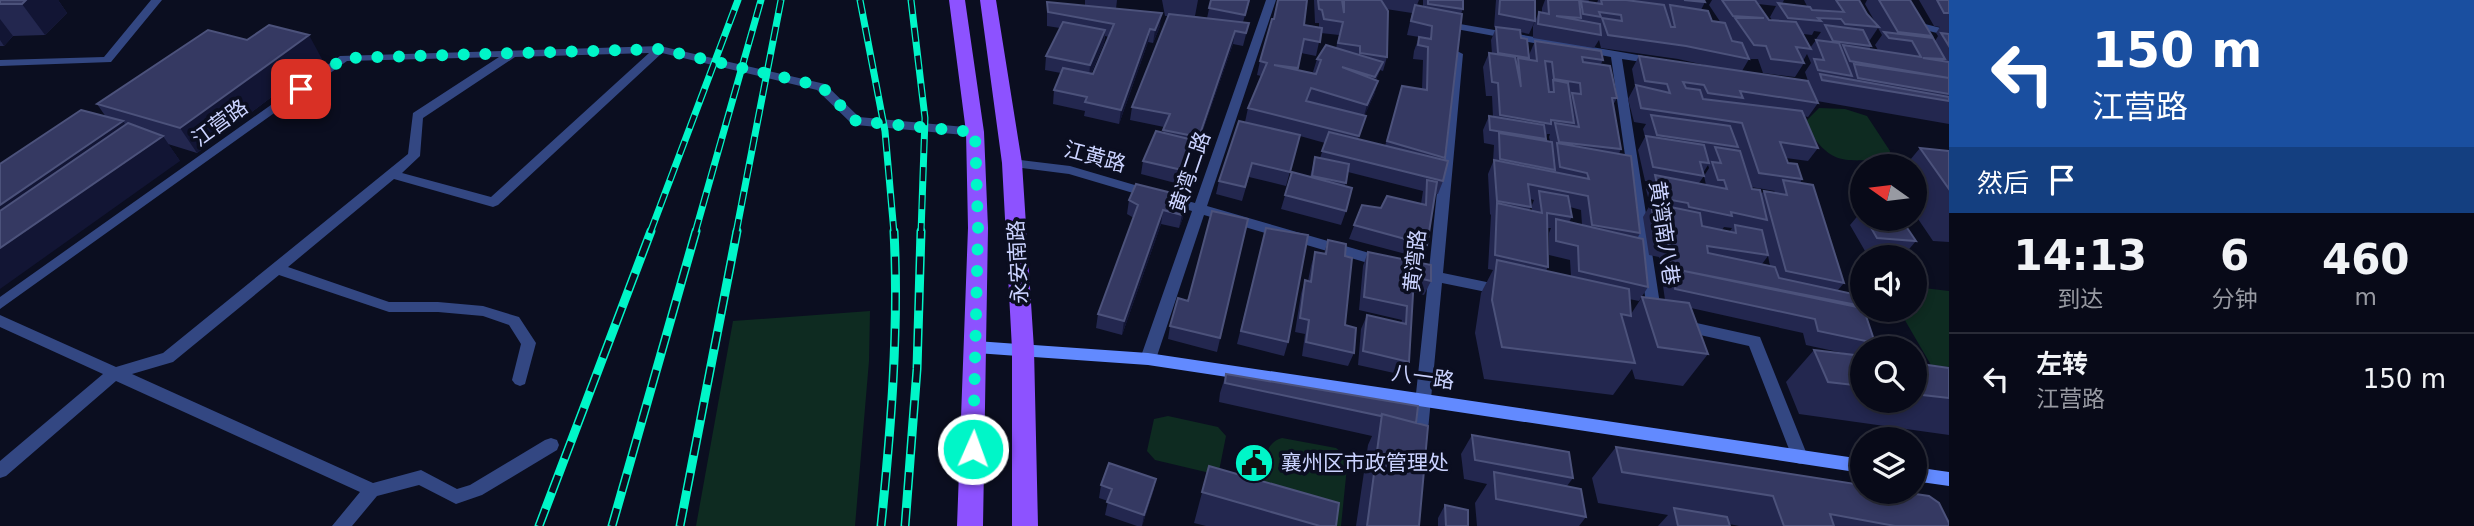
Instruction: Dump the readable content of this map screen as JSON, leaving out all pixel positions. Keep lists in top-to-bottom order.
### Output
{
  "streets": {
    "main road": ["永安南路"],
    "street": [
      "江营路",
      "江黄路",
      "黄湾二路",
      "黄湾南八巷",
      "黄湾路",
      "八一路"
    ]
  },
  "crossings": [
    ["江营路", "永安南路"],
    ["江黄路", "黄湾二路"],
    ["江黄路", "黄湾路"],
    ["江黄路", "永安南路"],
    ["黄湾二路", "八一路"],
    ["黄湾南八巷", "黄湾路"],
    ["黄湾南八巷", "八一路"],
    ["黄湾路", "八一路"],
    ["永安南路", "八一路"]
  ],
  "places": {
    "public building": ["襄州区市政管理处"]
  },
  "north": "left",
  "page": {
    "turn": ["150 m", "江营路"],
    "then": "然后",
    "eta": [
      "14:13",
      "到达",
      "6",
      "分钟",
      "460",
      "m"
    ],
    "list": [
      {
        "name": "左转",
        "note": "江营路",
        "value": "150 m"
      }
    ]
  }
}
